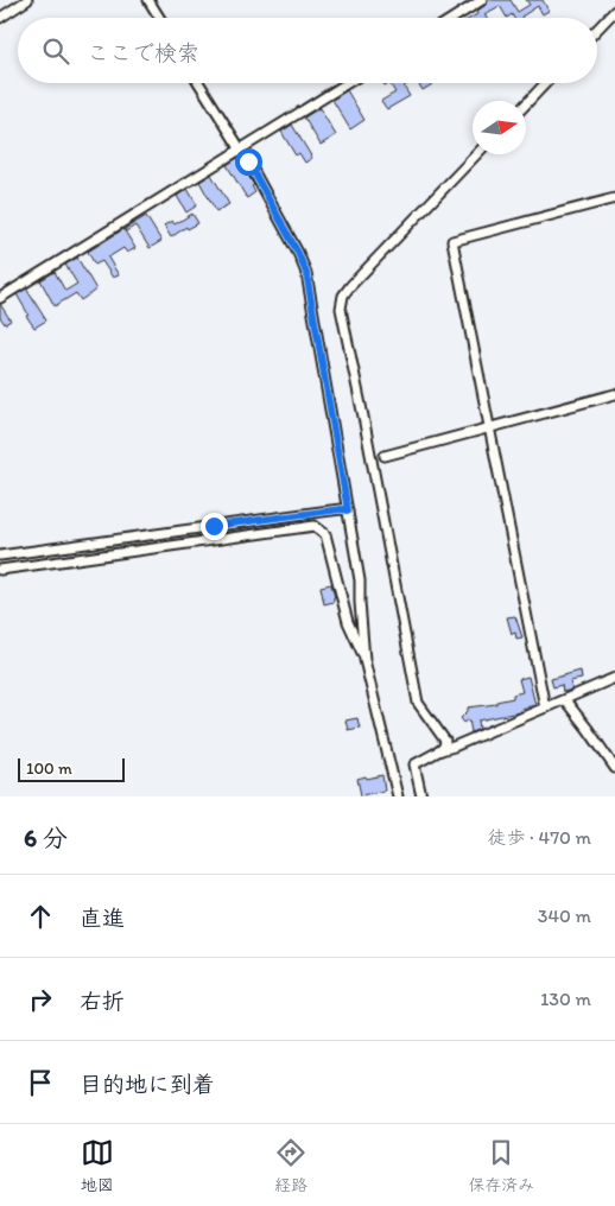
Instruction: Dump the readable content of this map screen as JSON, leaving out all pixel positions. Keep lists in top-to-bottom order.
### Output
{
  "scale_bar": "100 m",
  "north": "right",
  "page": {
    "search": "ここで検索",
    "scale": "100 m",
    "heading": ["6 分", "徒歩 · 470 m"],
    "list": [
      ["直進", "340 m"],
      ["右折", "130 m"],
      "目的地に到着"
    ],
    "nav": ["地図", "経路", "保存済み"]
  }
}
